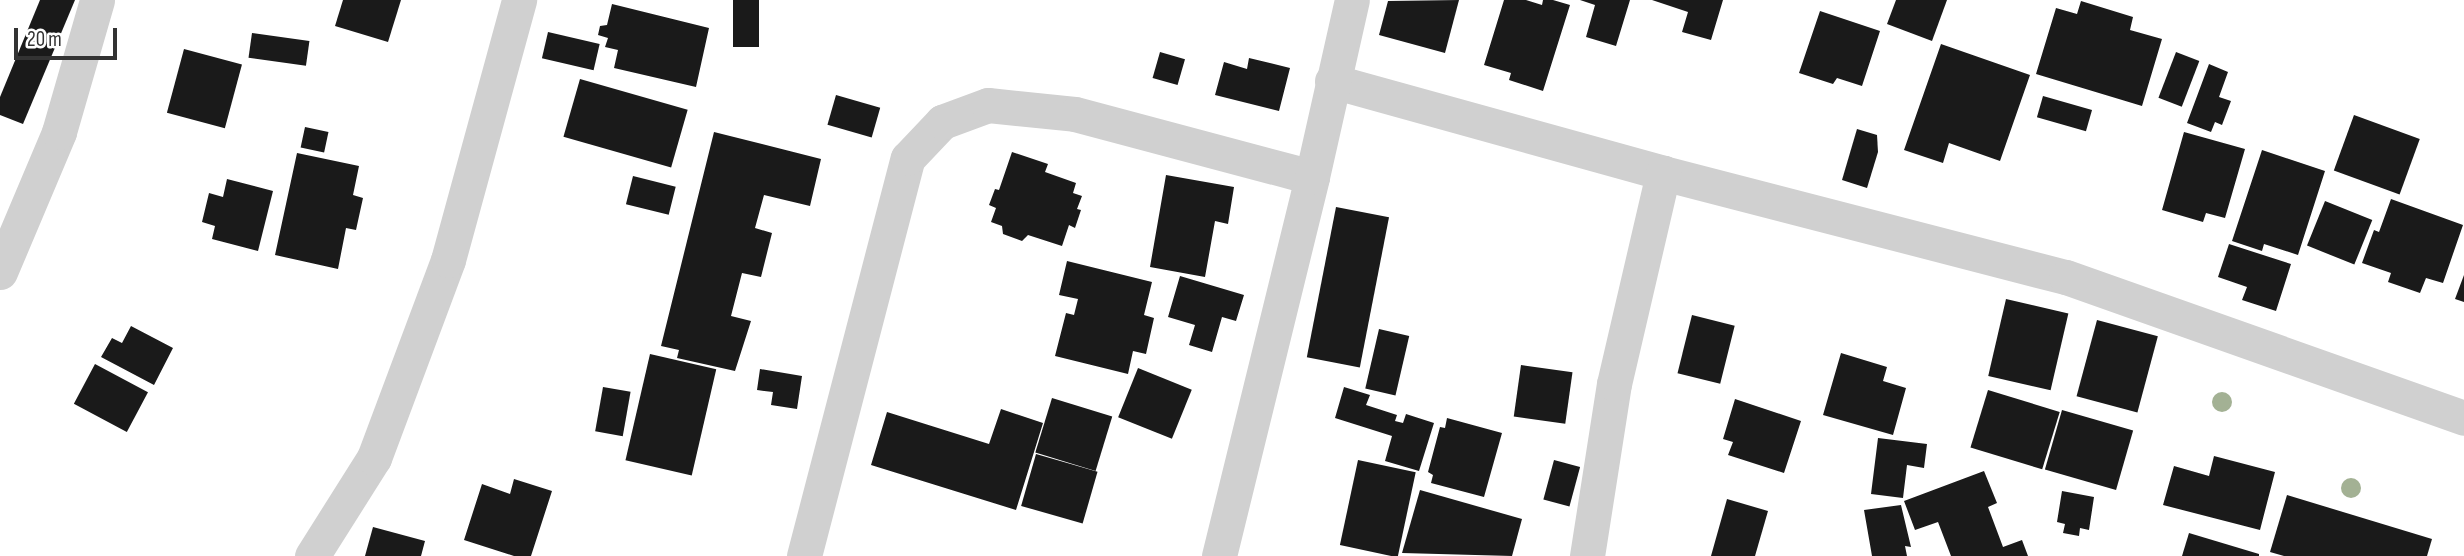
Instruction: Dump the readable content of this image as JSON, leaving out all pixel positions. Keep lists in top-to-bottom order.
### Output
{
  "scale_bar": "20 m"
}
